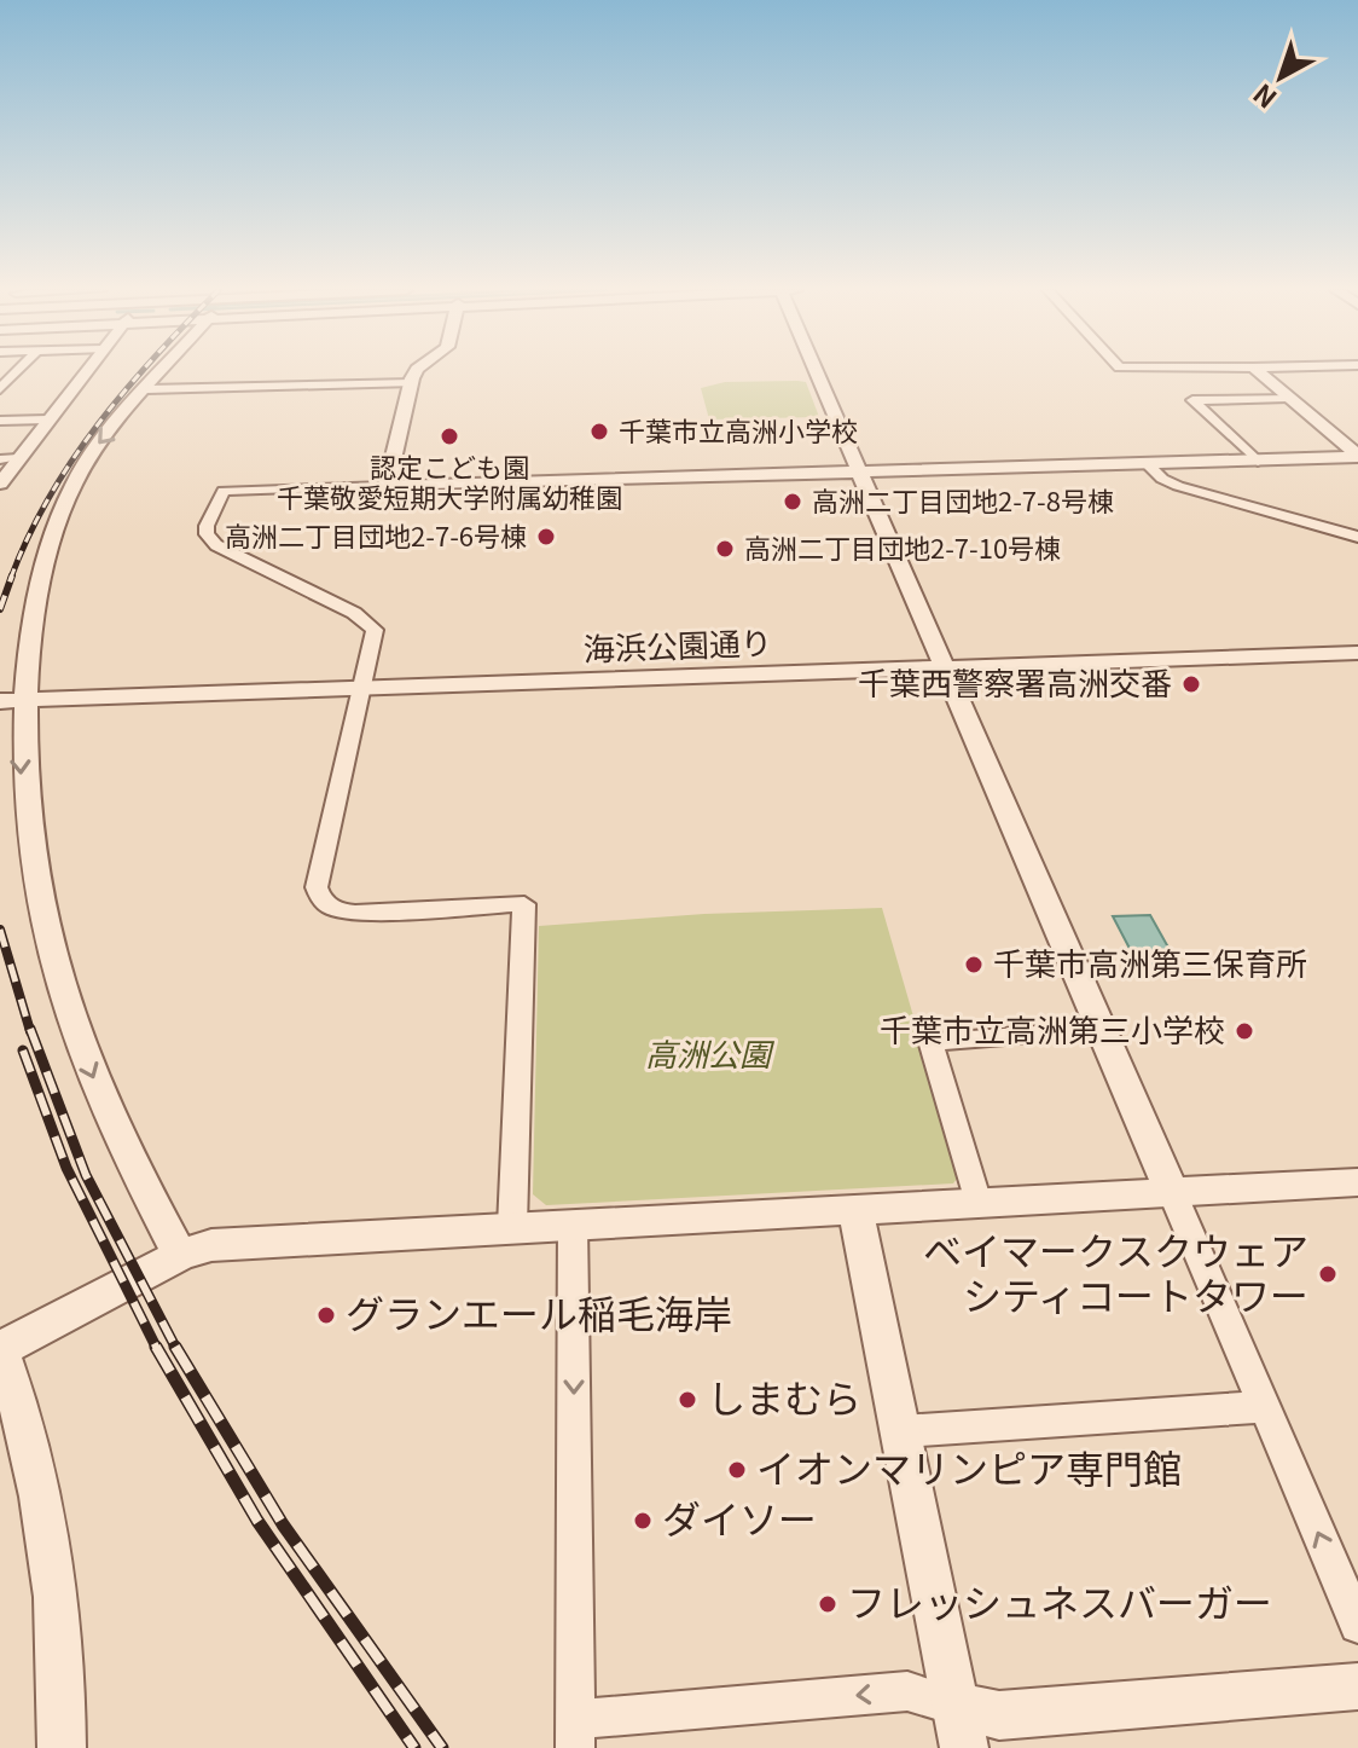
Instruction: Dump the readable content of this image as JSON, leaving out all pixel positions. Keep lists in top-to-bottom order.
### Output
{
  "streets": {
    "street": ["海浜公園通り"]
  },
  "parks": ["高洲公園"],
  "places": [
    "千葉市立高洲小学校",
    "認定こども園 千葉敬愛短期大学附属幼稚園",
    "高洲二丁目団地2-7-8号棟",
    "高洲二丁目団地2-7-6号棟",
    "高洲二丁目団地2-7-10号棟",
    "千葉西警察署高洲交番",
    "千葉市高洲第三保育所",
    "千葉市立高洲第三小学校",
    "ベイマークスクウェア シティコートタワー",
    "グランエール稲毛海岸",
    "しまむら",
    "イオンマリンピア専門館",
    "ダイソー",
    "フレッシュネスバーガー"
  ],
  "north": "bottom left"
}
